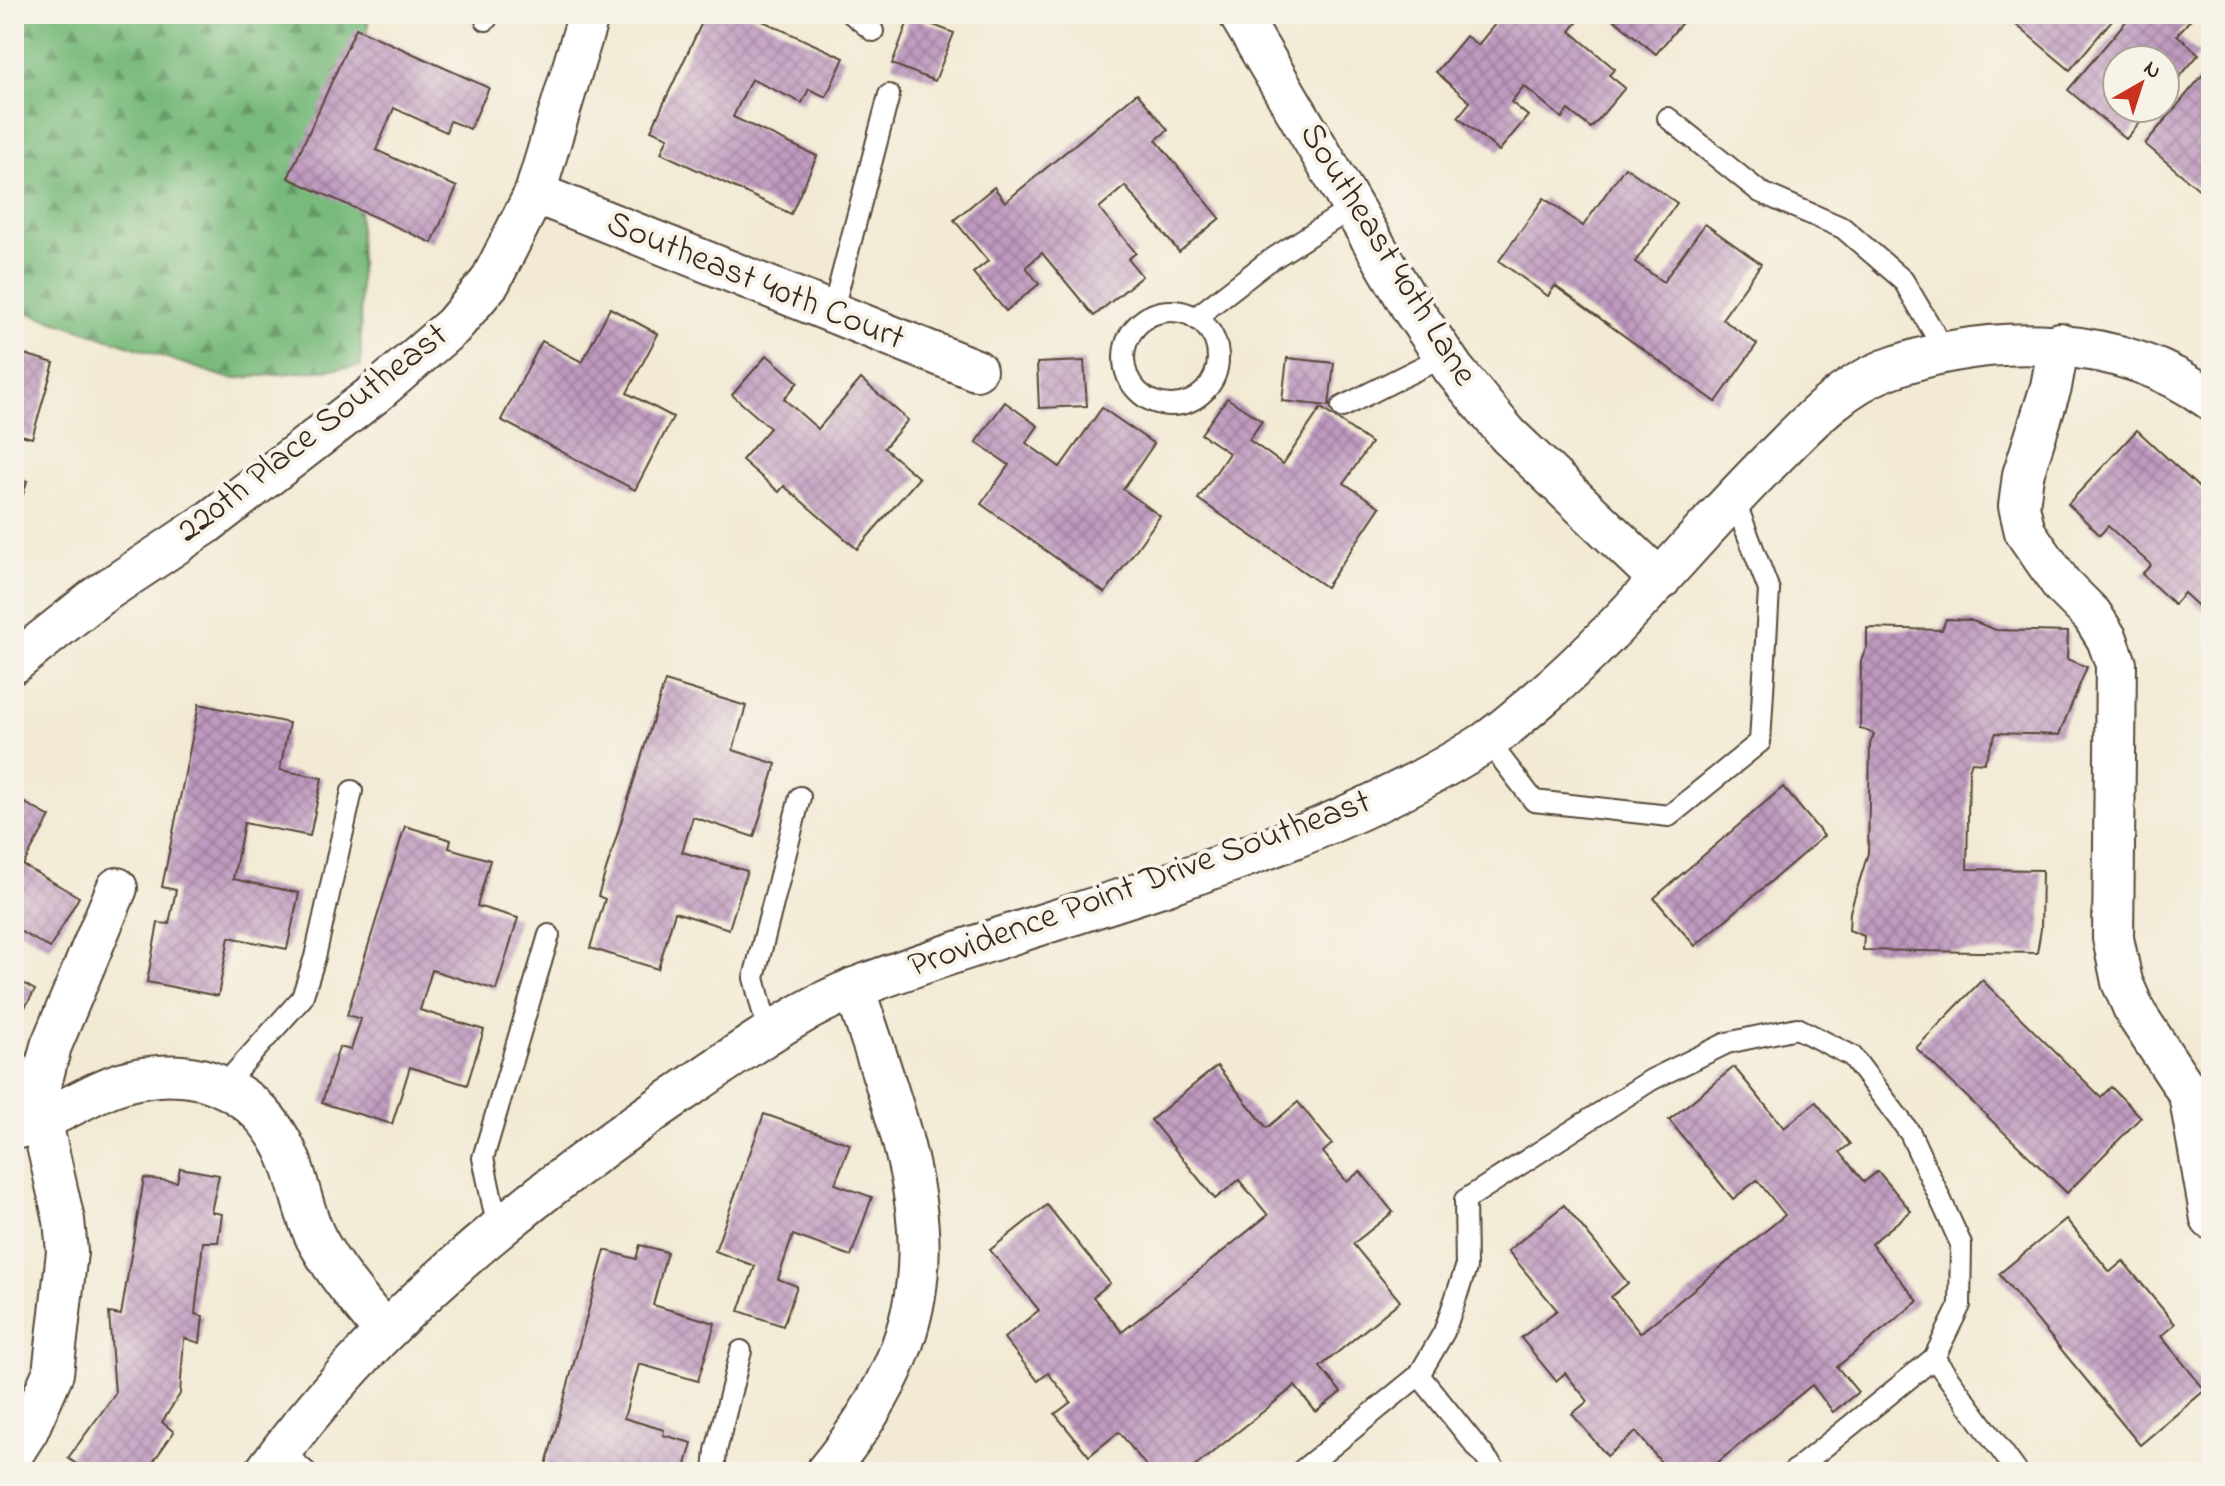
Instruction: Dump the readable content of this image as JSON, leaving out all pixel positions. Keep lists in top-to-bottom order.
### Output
{
  "streets": {
    "street": [
      "Southeast 40th Lane",
      "Southeast 40th Court",
      "220th Place Southeast",
      "Providence Point Drive Southeast"
    ]
  },
  "crossings": [
    ["Southeast 40th Lane", "Providence Point Drive Southeast"],
    ["Southeast 40th Court", "220th Place Southeast"]
  ],
  "north": "top right"
}
